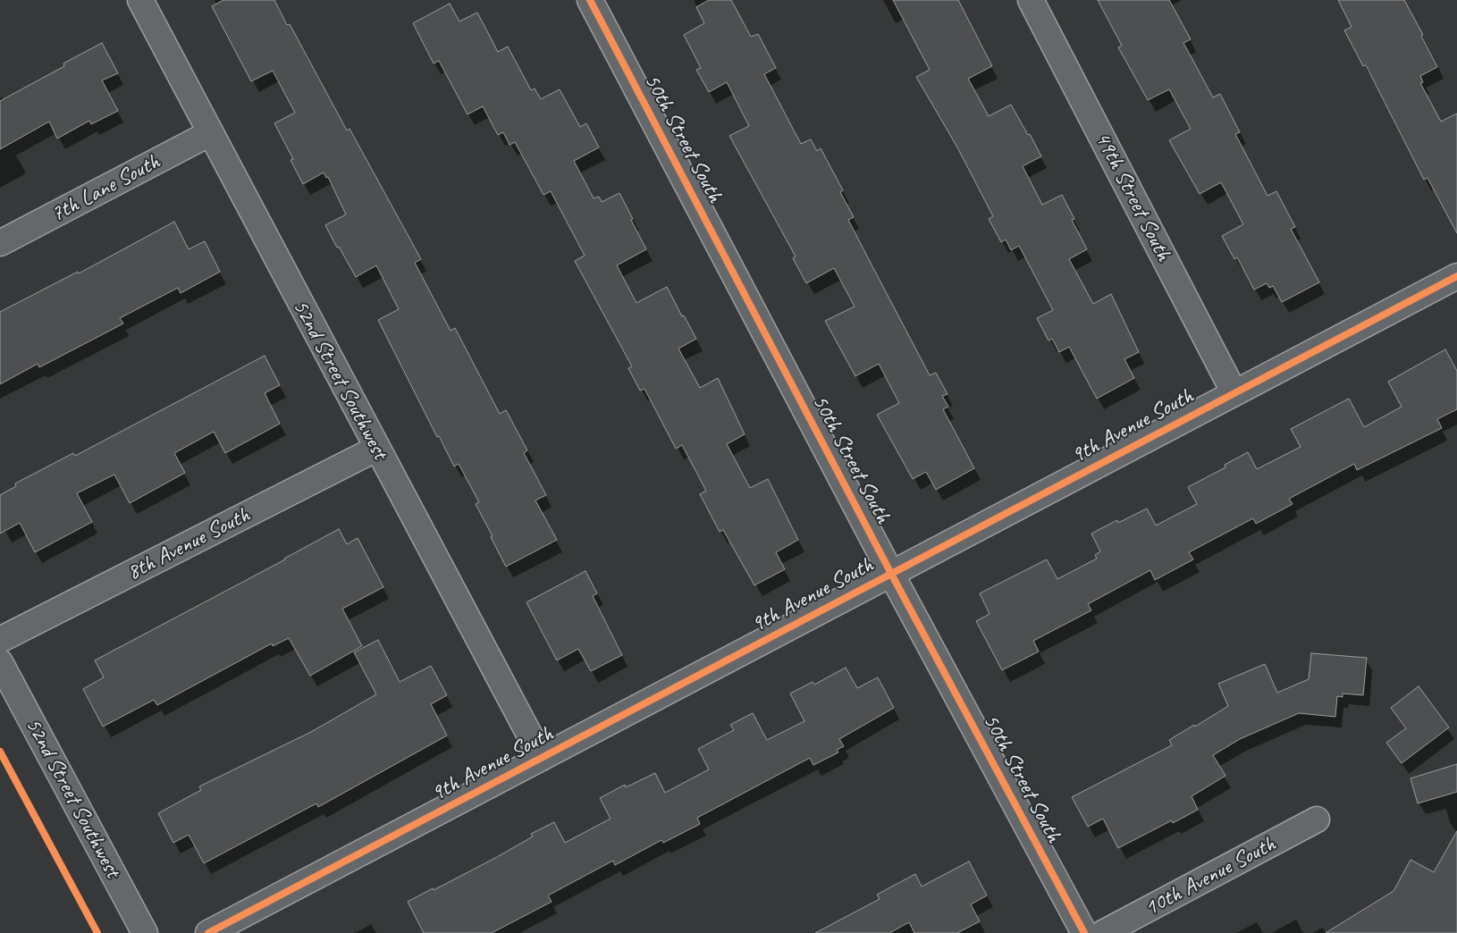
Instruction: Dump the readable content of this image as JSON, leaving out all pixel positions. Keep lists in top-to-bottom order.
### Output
{
  "streets": {
    "street": [
      "50th Street South",
      "7th Lane South",
      "49th Street South",
      "52nd Street Southwest",
      "9th Avenue South",
      "8th Avenue South",
      "10th Avenue South"
    ]
  },
  "crossings": [
    ["50th Street South", "9th Avenue South"],
    ["7th Lane South", "52nd Street Southwest"],
    ["49th Street South", "9th Avenue South"],
    ["52nd Street Southwest", "9th Avenue South"],
    ["52nd Street Southwest", "8th Avenue South"]
  ]
}
